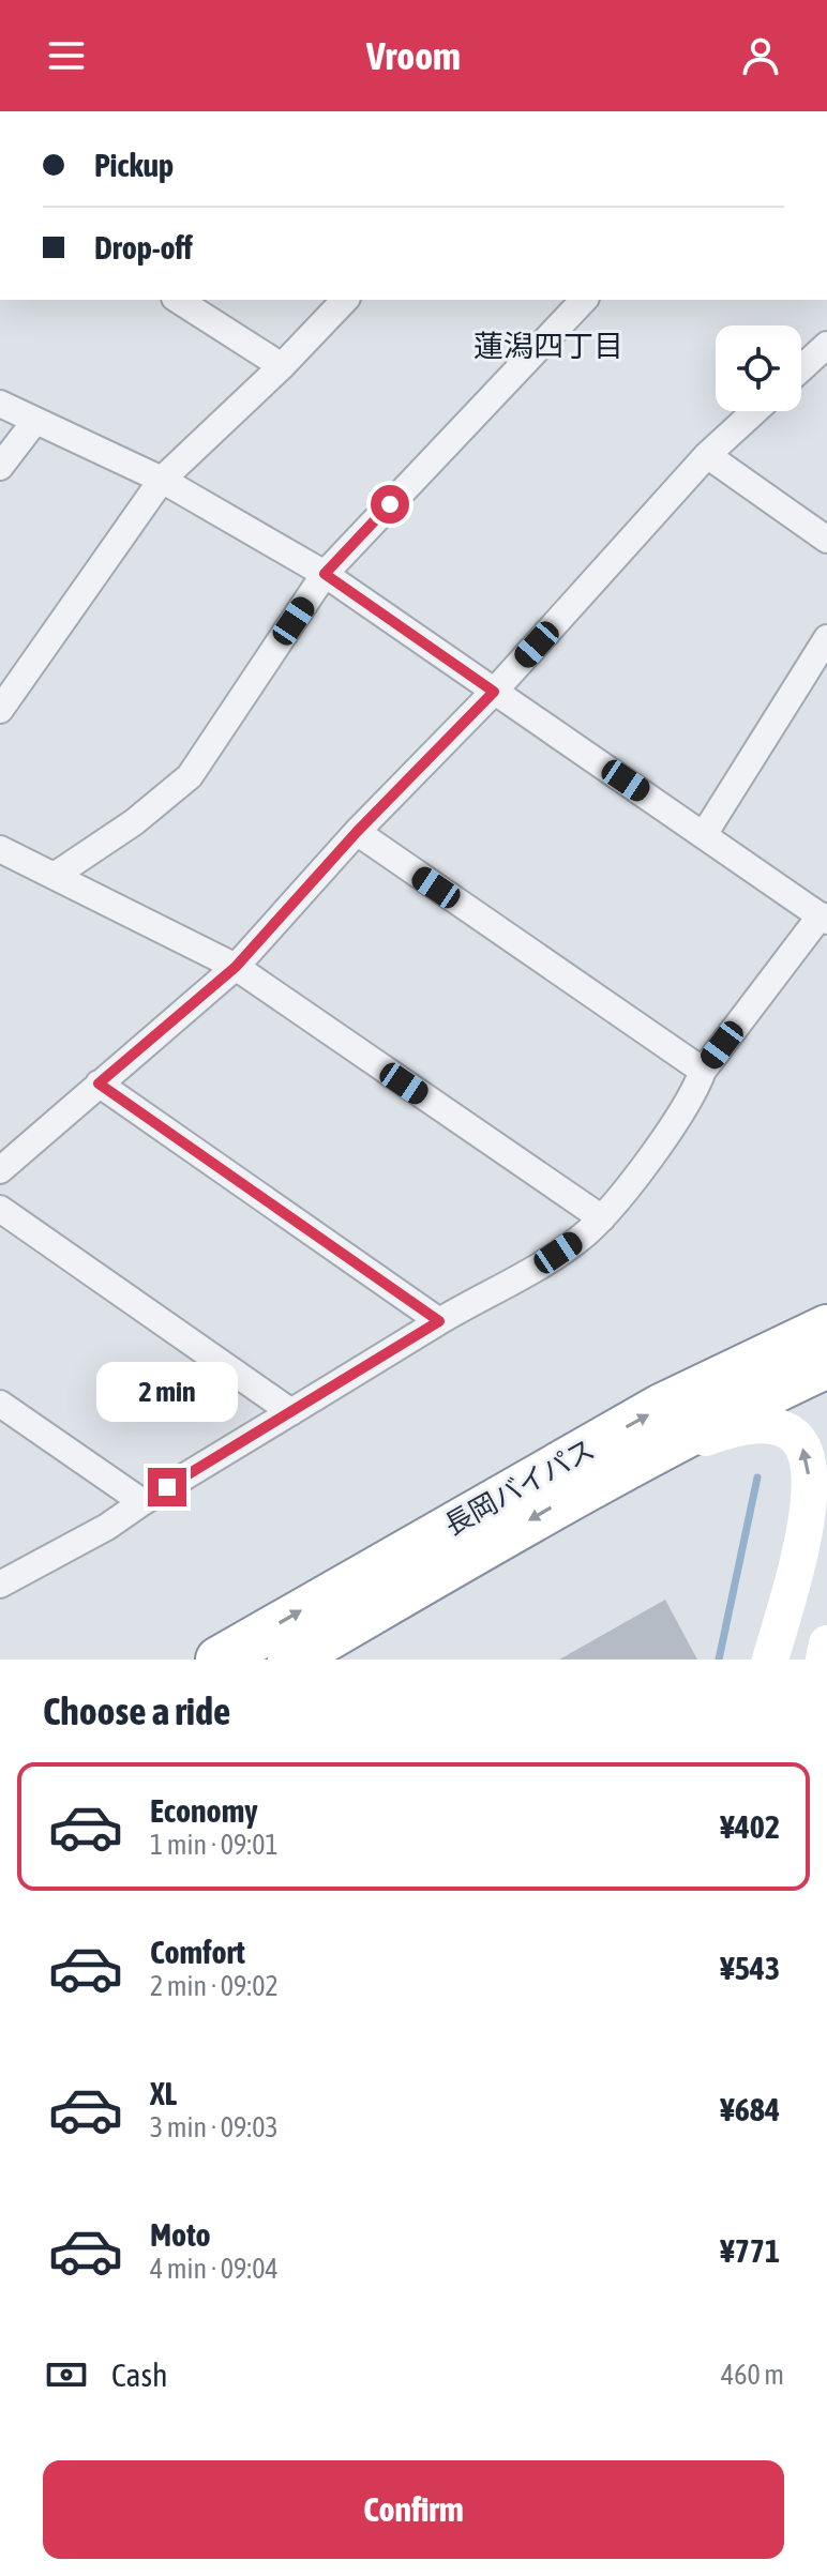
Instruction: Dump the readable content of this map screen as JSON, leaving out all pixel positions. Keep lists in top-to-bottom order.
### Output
{
  "streets": {
    "highway": ["長岡バイパス"]
  },
  "districts": ["蓮潟四丁目"],
  "page": {
    "header": "Vroom",
    "banner": ["Pickup", "Drop-off"],
    "bubble": "2 min",
    "heading": "Choose a ride",
    "list": [
      {
        "name": "Economy",
        "note": "1 min · 09:01",
        "value": "¥402"
      },
      {
        "name": "Comfort",
        "note": "2 min · 09:02",
        "value": "¥543"
      },
      {
        "name": "XL",
        "note": "3 min · 09:03",
        "value": "¥684"
      },
      {
        "name": "Moto",
        "note": "4 min · 09:04",
        "value": "¥771"
      }
    ],
    "pay": ["Cash", "460 m"],
    "buttons": "Confirm"
  }
}
